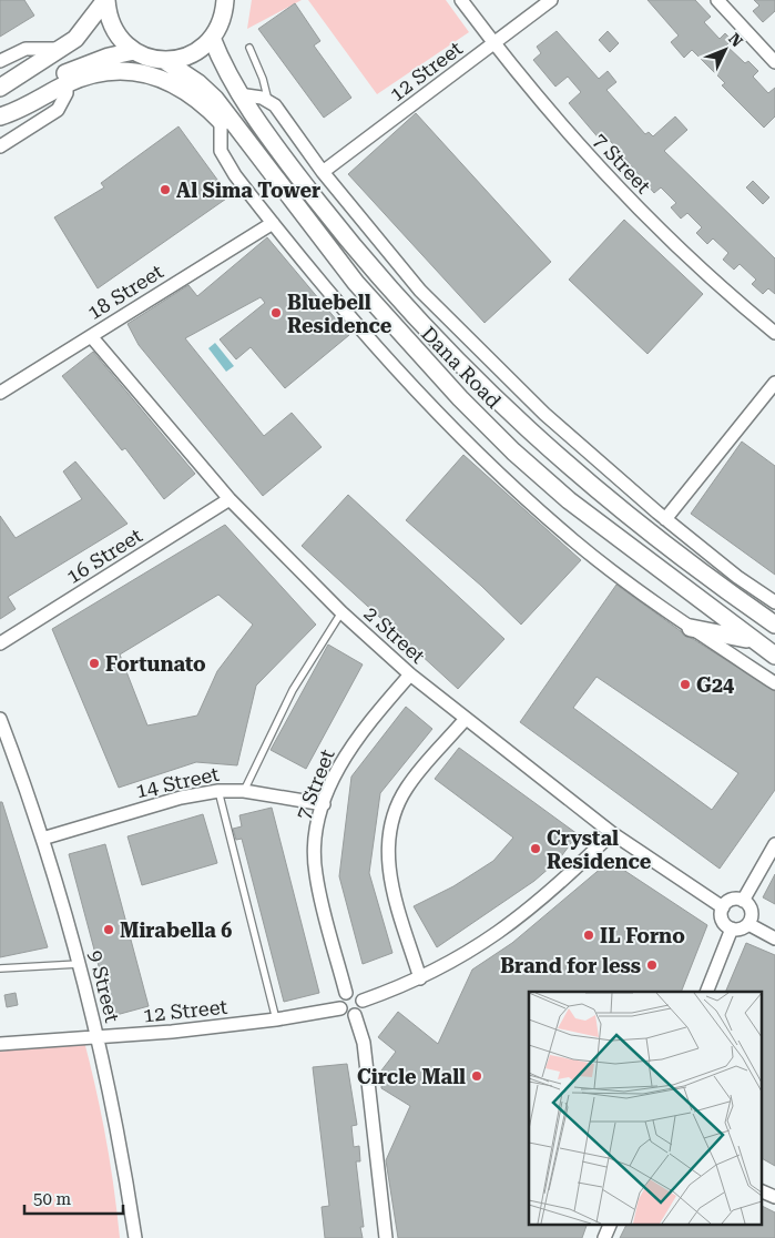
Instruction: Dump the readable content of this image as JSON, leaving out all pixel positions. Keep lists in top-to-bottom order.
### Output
{
  "streets": {
    "street": [
      "12 Street",
      "7 Street",
      "18 Street",
      "Dana Road",
      "16 Street",
      "2 Street",
      "14 Street",
      "9 Street"
    ]
  },
  "crossings": [
    ["12 Street", "7 Street"],
    ["12 Street", "9 Street"],
    ["7 Street", "2 Street"],
    ["7 Street", "14 Street"],
    ["18 Street", "2 Street"],
    ["16 Street", "2 Street"],
    ["14 Street", "9 Street"]
  ],
  "places": [
    "Al Sima Tower",
    "Bluebell Residence",
    "Fortunato",
    "G24",
    "Crystal Residence",
    "Mirabella 6",
    "IL Forno",
    "Brand for less",
    "Circle Mall"
  ],
  "scale_bar": "50 m",
  "north": "top right"
}
